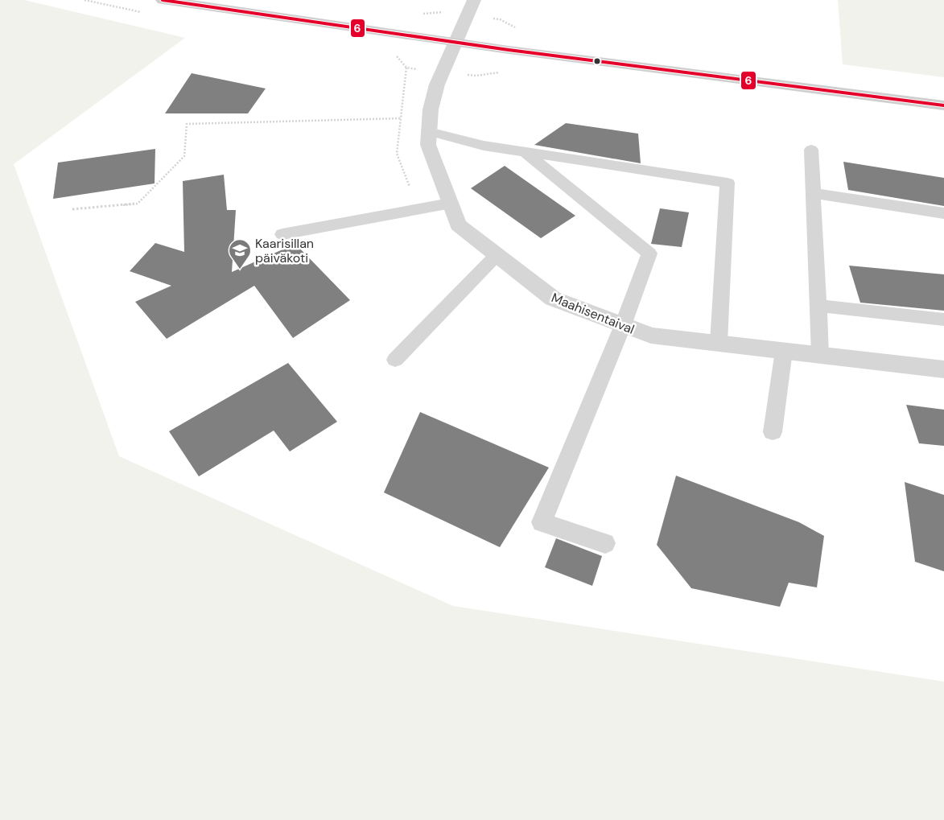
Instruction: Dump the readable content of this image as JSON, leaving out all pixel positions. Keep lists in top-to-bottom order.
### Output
{
  "streets": {
    "street": ["Maahisentaival"]
  },
  "places": {
    "school or university": ["Kaarisillan päiväkoti"]
  },
  "lines": ["transit line 6"]
}
